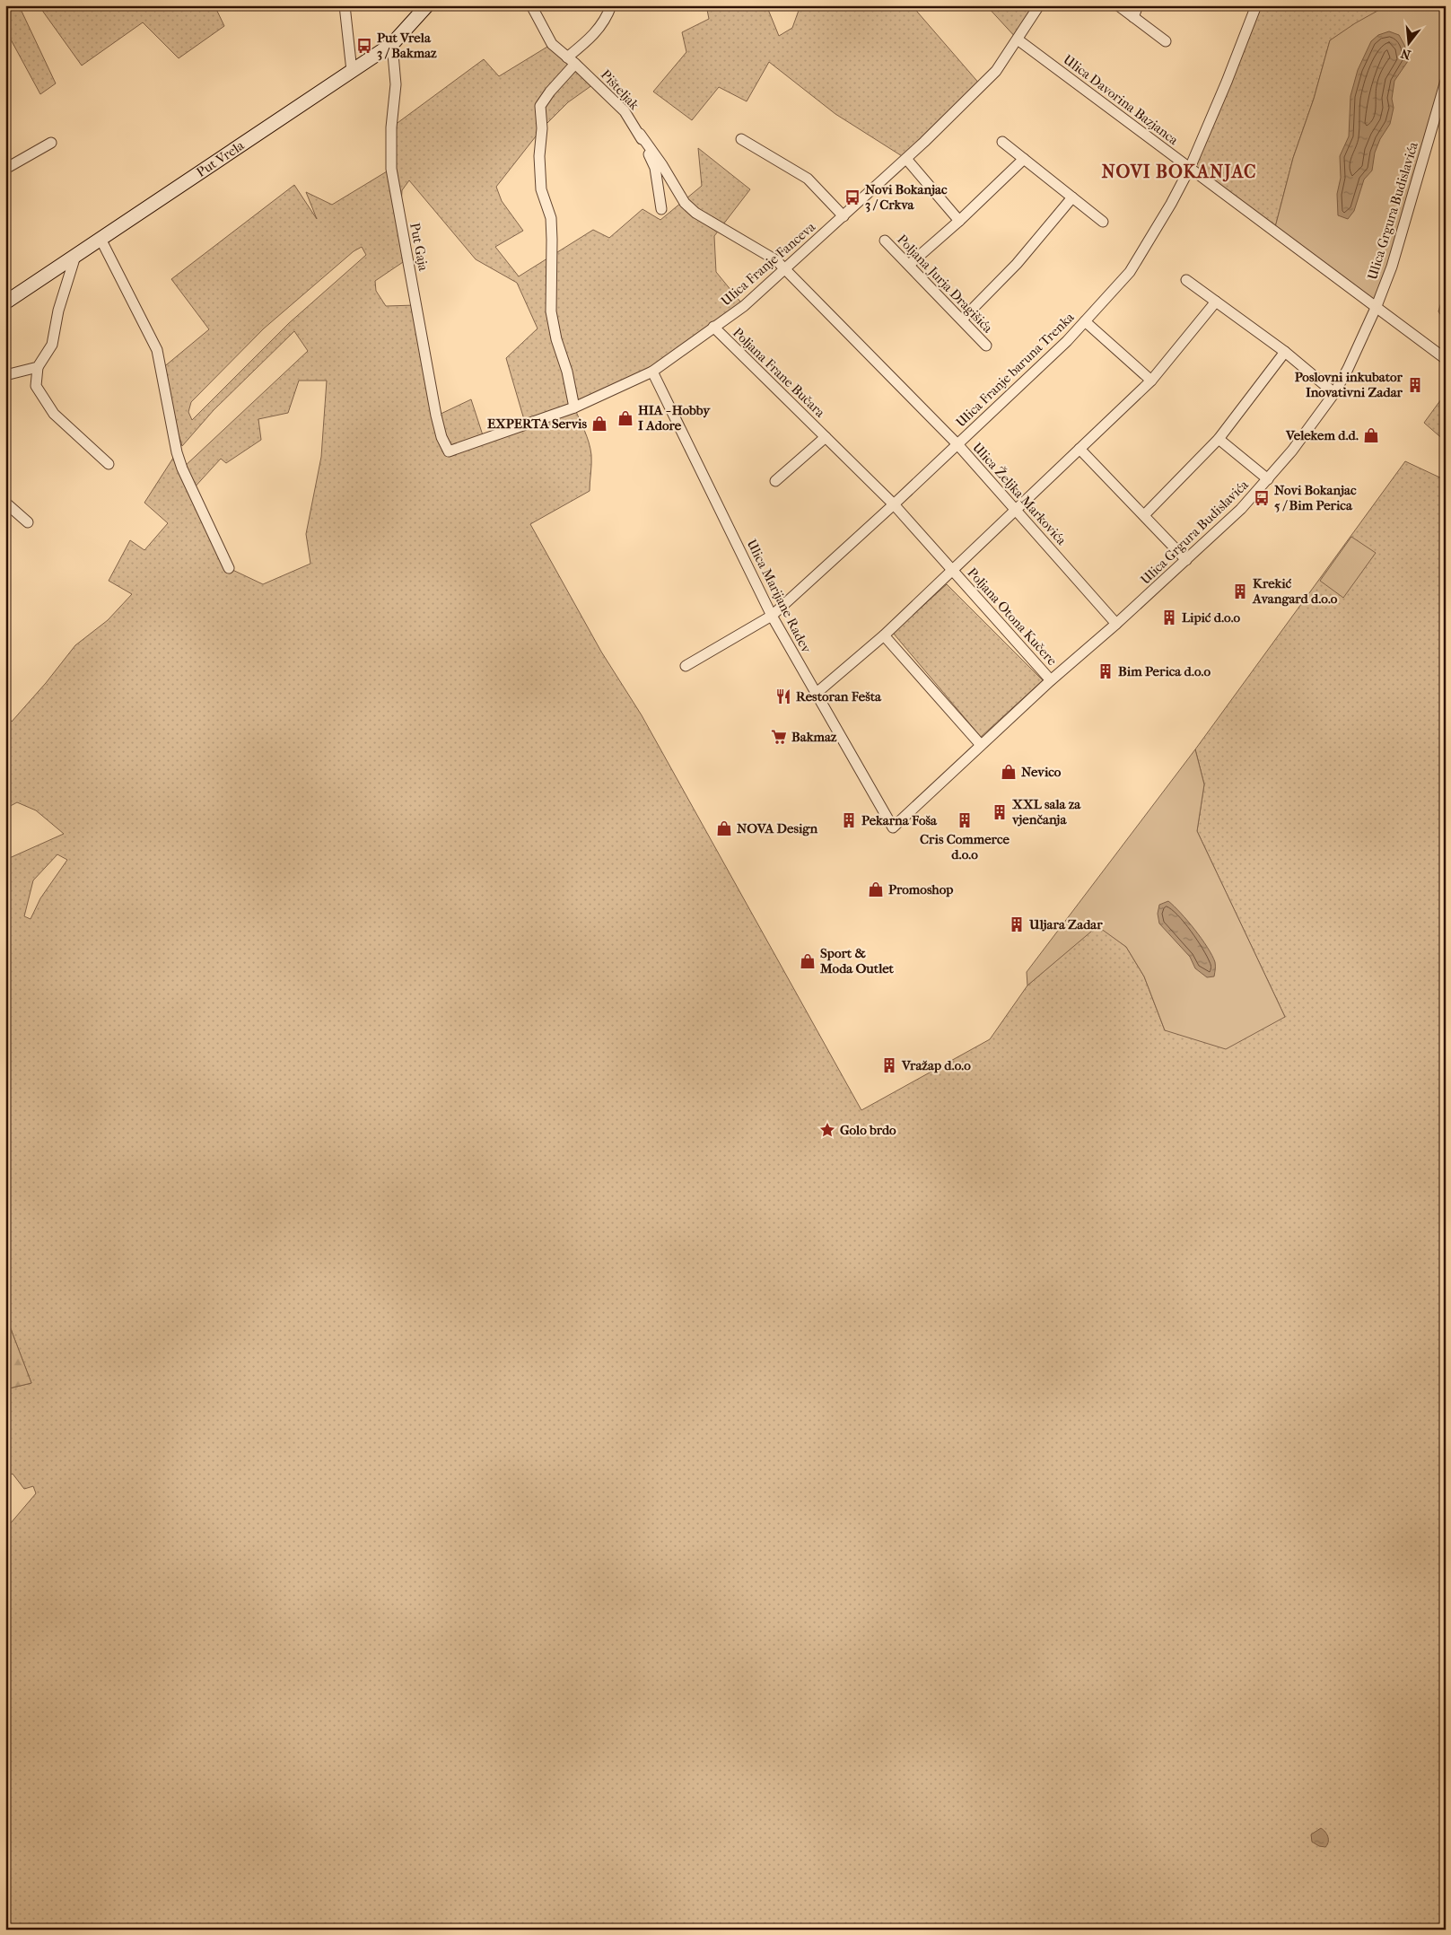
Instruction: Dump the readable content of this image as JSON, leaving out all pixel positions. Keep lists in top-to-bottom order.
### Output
{
  "streets": {
    "main road": ["Put Vrela"],
    "street": [
      "Pišteljak",
      "Ulica Davorina Bazjanca",
      "Ulica Grgura Budislavića",
      "Put Gaja",
      "Ulica Franje Fanceva",
      "Poljana Jurja Dragišića",
      "Ulica Franje baruna Trenka",
      "Poljana Frane Bučara",
      "Ulica Željka Markovića",
      "Ulica Marijane Radev",
      "Poljana Otona Kučere"
    ]
  },
  "crossings": [
    ["Pišteljak", "Ulica Željka Markovića"],
    ["Ulica Davorina Bazjanca", "Ulica Grgura Budislavića"],
    ["Ulica Davorina Bazjanca", "Ulica Franje Fanceva"],
    ["Ulica Davorina Bazjanca", "Ulica Franje baruna Trenka"],
    ["Put Vrela", "Put Gaja"],
    ["Ulica Grgura Budislavića", "Ulica Željka Markovića"],
    ["Ulica Grgura Budislavića", "Ulica Marijane Radev"],
    ["Ulica Grgura Budislavića", "Poljana Otona Kučere"],
    ["Put Gaja", "Ulica Franje Fanceva"],
    ["Ulica Franje Fanceva", "Poljana Frane Bučara"],
    ["Ulica Franje Fanceva", "Ulica Željka Markovića"],
    ["Ulica Franje Fanceva", "Ulica Marijane Radev"],
    ["Ulica Franje baruna Trenka", "Poljana Frane Bučara"],
    ["Ulica Franje baruna Trenka", "Ulica Željka Markovića"],
    ["Ulica Franje baruna Trenka", "Ulica Marijane Radev"],
    ["Ulica Franje baruna Trenka", "Poljana Otona Kučere"],
    ["Poljana Frane Bučara", "Poljana Otona Kučere"],
    ["Ulica Marijane Radev", "Poljana Otona Kučere"]
  ],
  "districts": ["NOVI BOKANJAC"],
  "places": {
    "bus stop": ["Put Vrela 3 / Bakmaz", "Novi Bokanjac 3 / Crkva", "Novi Bokanjac 5 / Bim Perica"],
    "building": [
      "Poslovni inkubator Inovativni Zadar",
      "Krekić Avangard d.o.o",
      "Lipić d.o.o",
      "Bim Perica d.o.o",
      "XXL sala za vjenčanja",
      "Pekarna Foša",
      "Cris Commerce d.o.o",
      "Uljara Zadar",
      "Vražap d.o.o"
    ],
    "shop": [
      "HIA - Hobby I Adore",
      "EXPERTA Servis",
      "Velekem d.d.",
      "Nevico",
      "NOVA Design",
      "Promoshop",
      "Sport & Moda Outlet"
    ],
    "restaurant": ["Restoran Fešta"],
    "supermarket": ["Bakmaz"],
    "place": ["Golo brdo"]
  },
  "north": "bottom"
}
